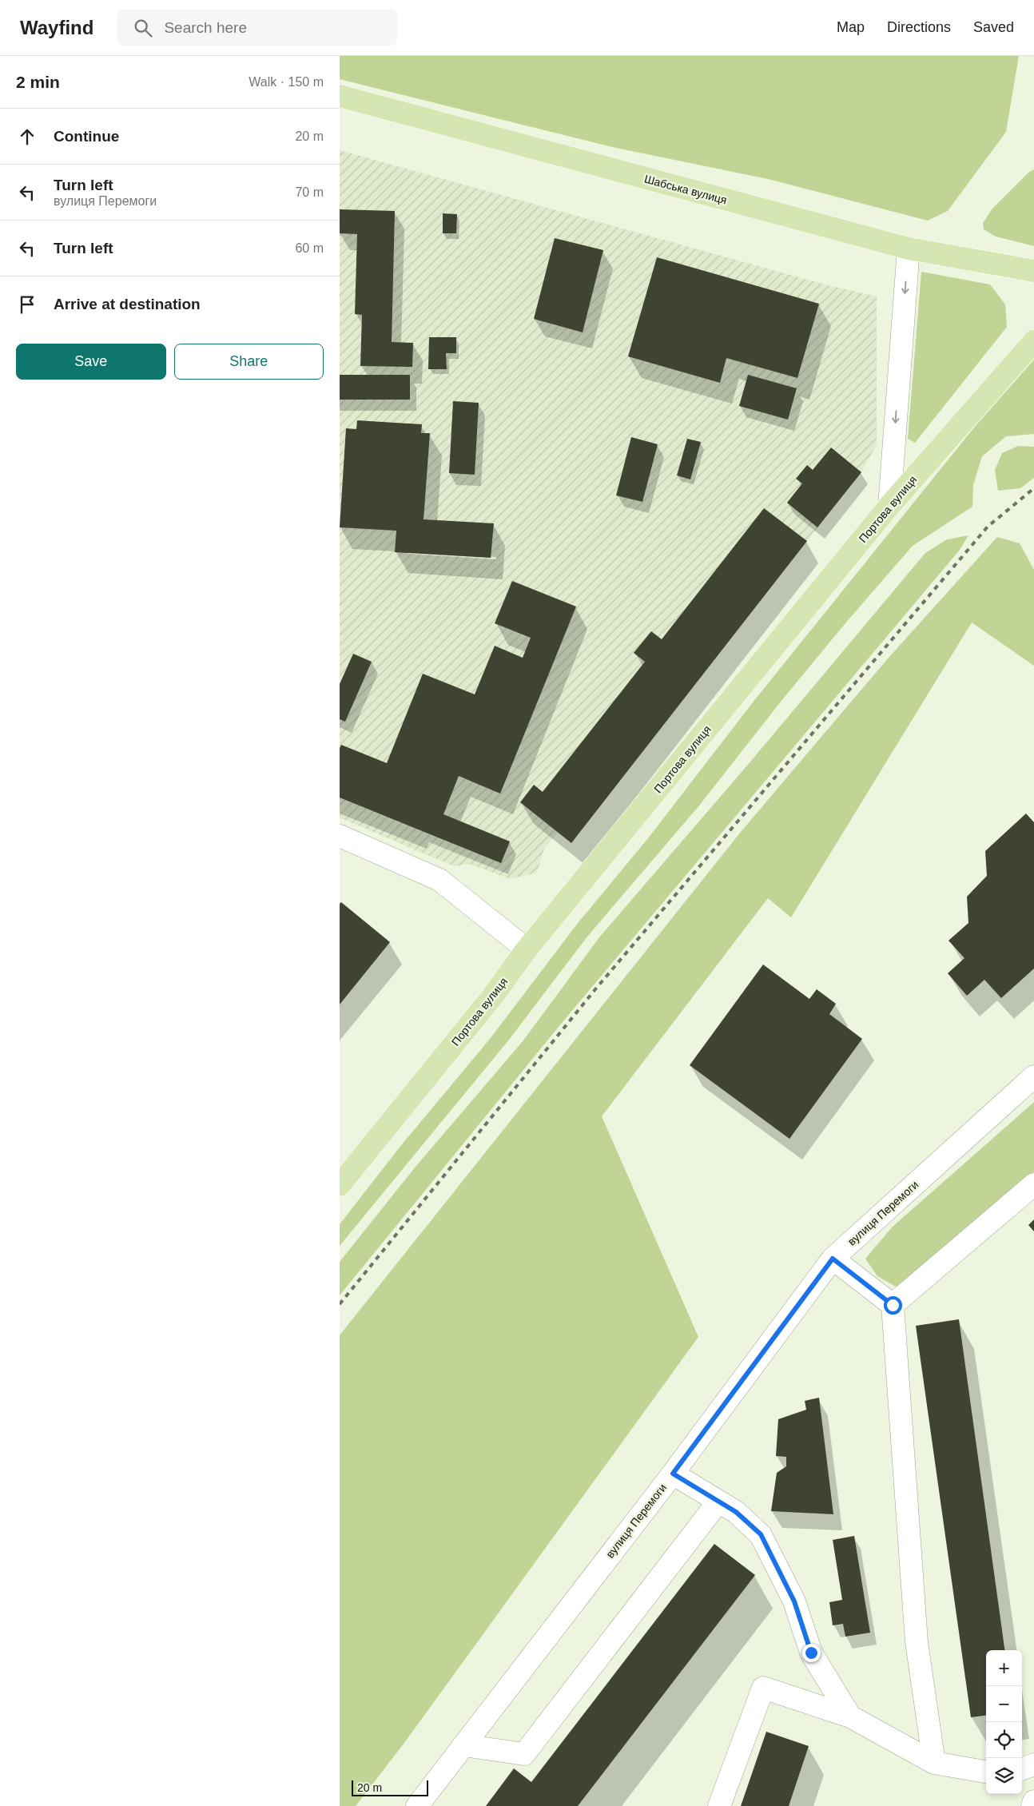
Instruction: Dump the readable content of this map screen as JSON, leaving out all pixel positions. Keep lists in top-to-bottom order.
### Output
{
  "streets": {
    "main road": ["Шабська вулиця", "Портова вулиця"],
    "street": ["вулиця Перемоги"]
  },
  "scale_bar": "20 m",
  "page": {
    "header": "Wayfind",
    "search": "Search here",
    "nav": ["Map", "Directions", "Saved"],
    "heading": ["2 min", "Walk · 150 m"],
    "list": [
      ["Continue", "20 m"],
      ["Turn left", "вулиця Перемоги", "70 m"],
      ["Turn left", "60 m"],
      "Arrive at destination"
    ],
    "buttons": ["Save", "Share"],
    "map_buttons": ["+", "−"],
    "scale": "20 m"
  }
}
